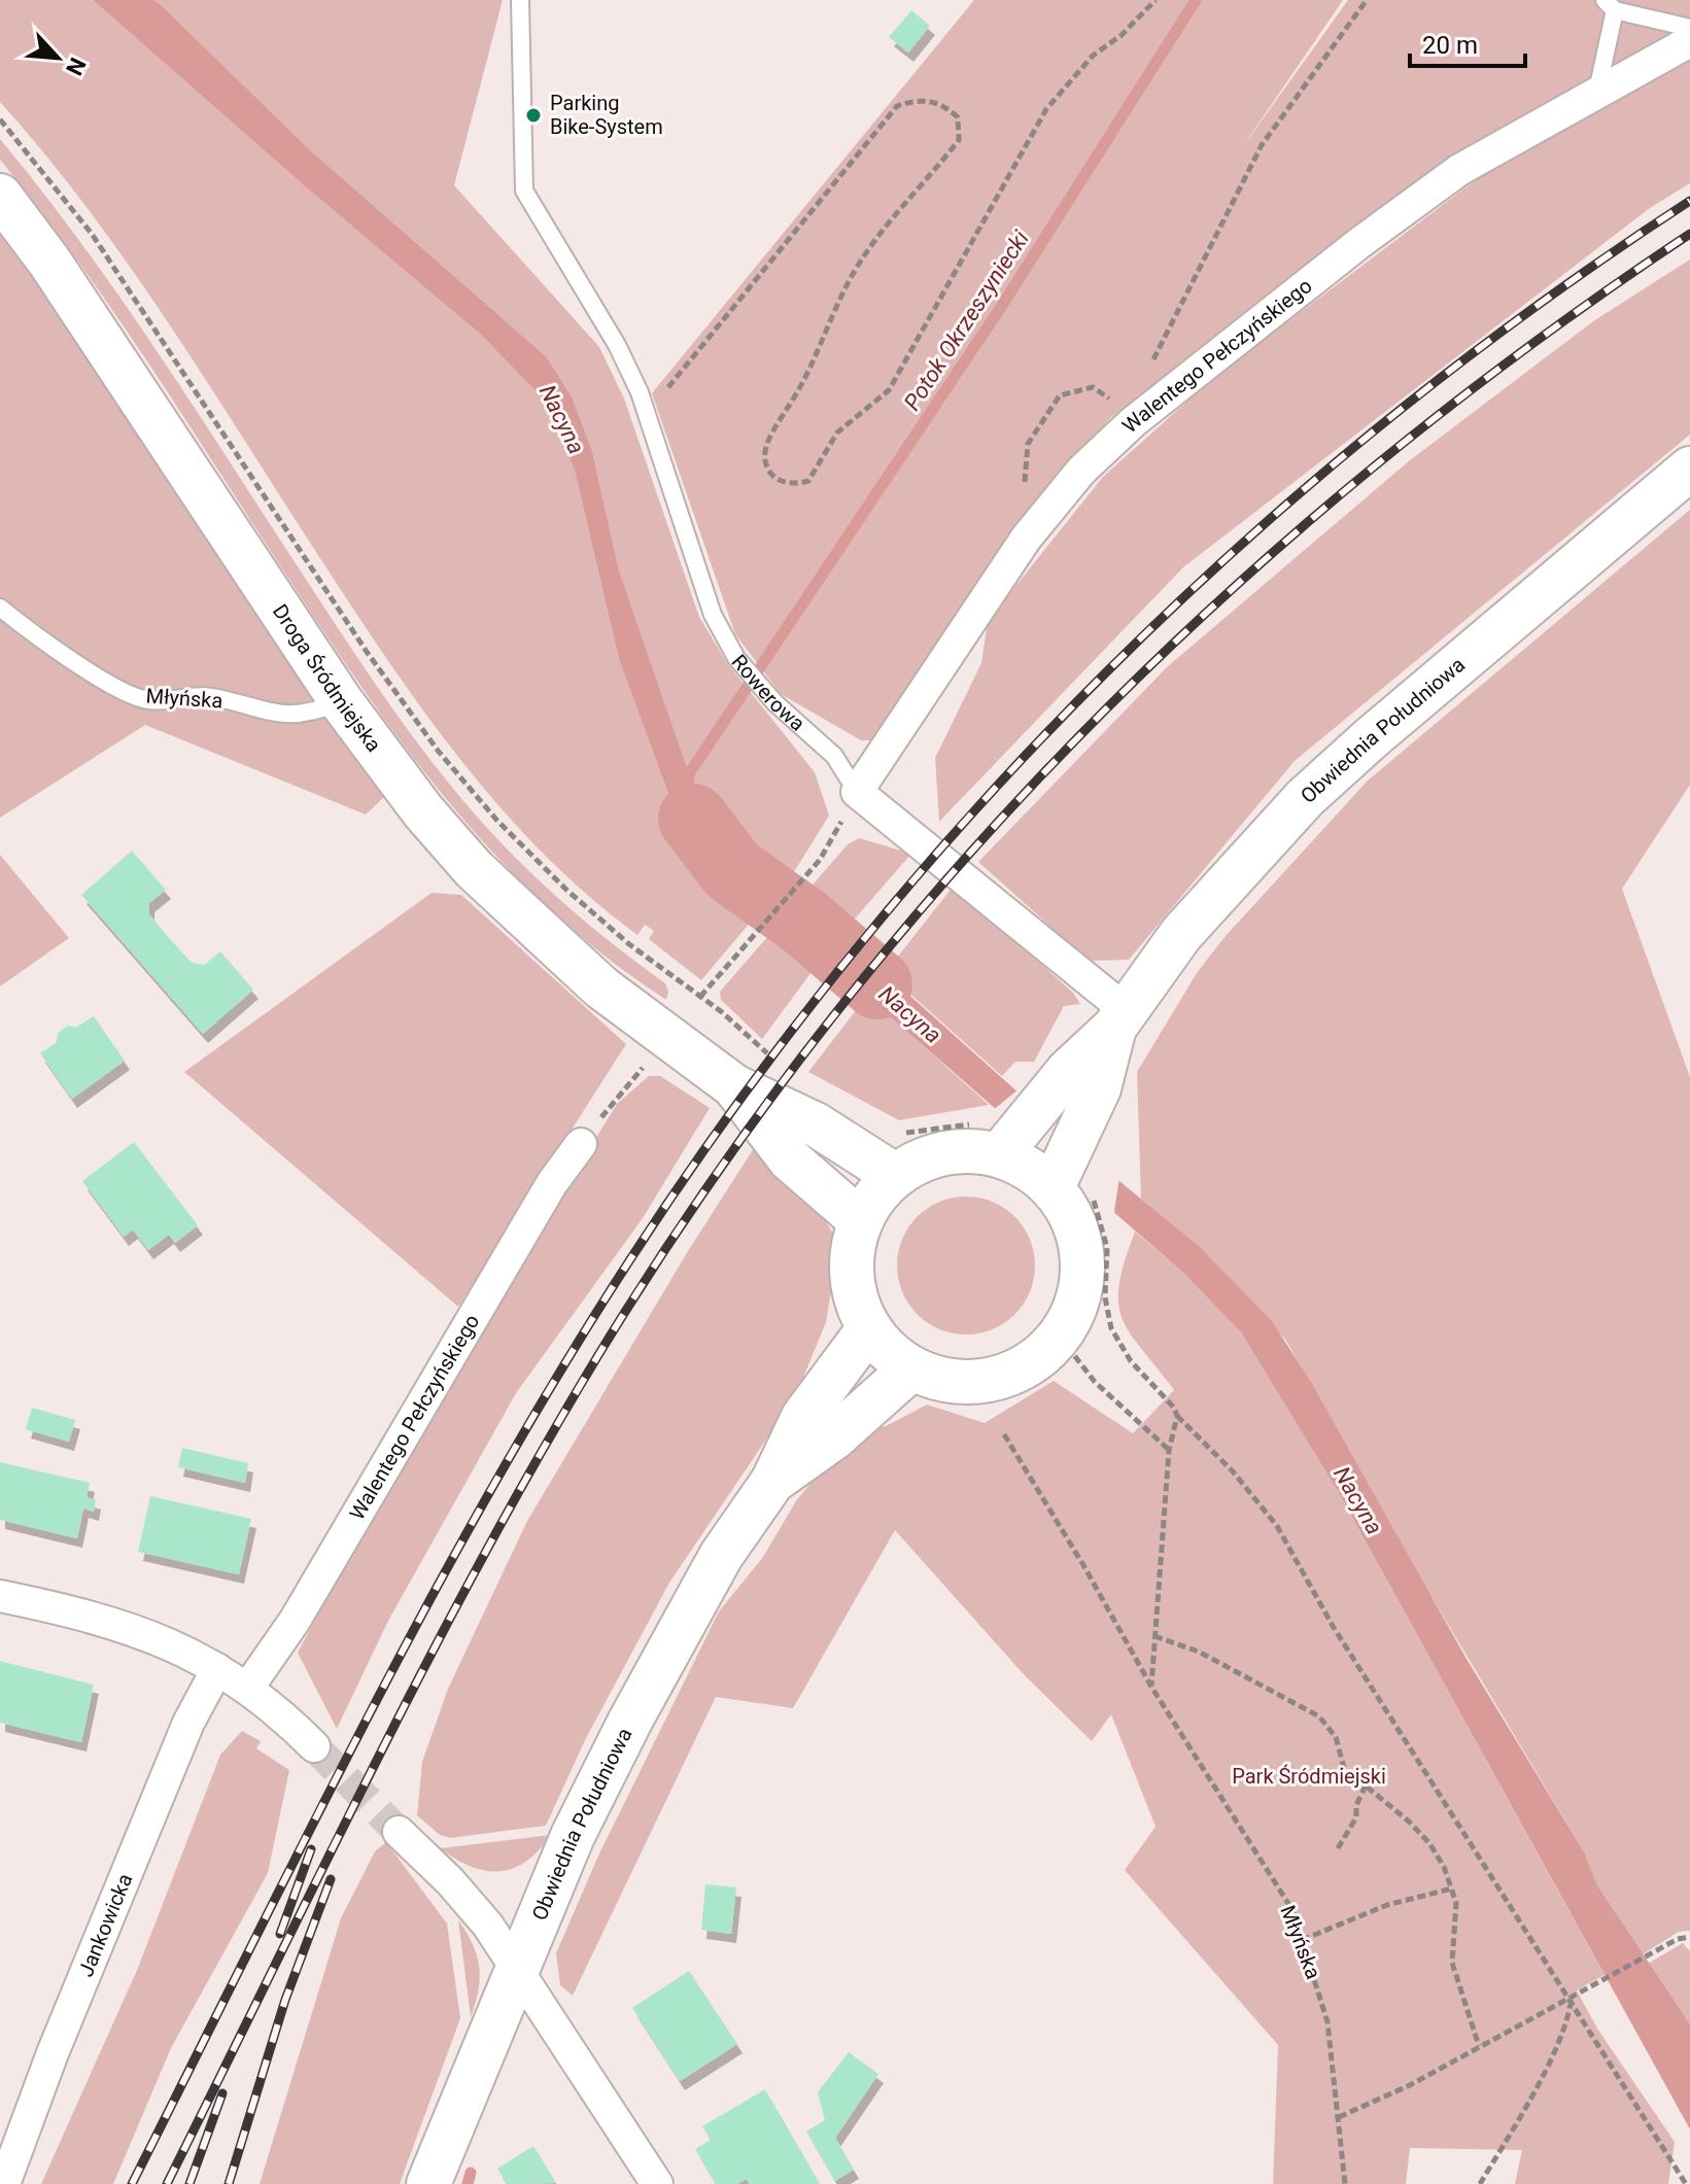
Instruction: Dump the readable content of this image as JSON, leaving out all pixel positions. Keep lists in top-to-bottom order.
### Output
{
  "streets": {
    "main road": ["Droga Śródmiejska", "Obwiednia Południowa"],
    "street": ["Walentego Pełczyńskiego", "Rowerowa", "Jankowicka"],
    "lane": ["Młyńska"]
  },
  "crossings": [
    ["Walentego Pełczyńskiego", "Rowerowa"],
    ["Droga Śródmiejska", "Młyńska"],
    ["Droga Śródmiejska", "Obwiednia Południowa"],
    ["Rowerowa", "Obwiednia Południowa"]
  ],
  "water": ["Potok Okrzeszyniecki", "Nacyna"],
  "parks": ["Park Śródmiejski"],
  "places": ["Parking Bike-System"],
  "scale_bar": "20 m",
  "north": "bottom right"
}
